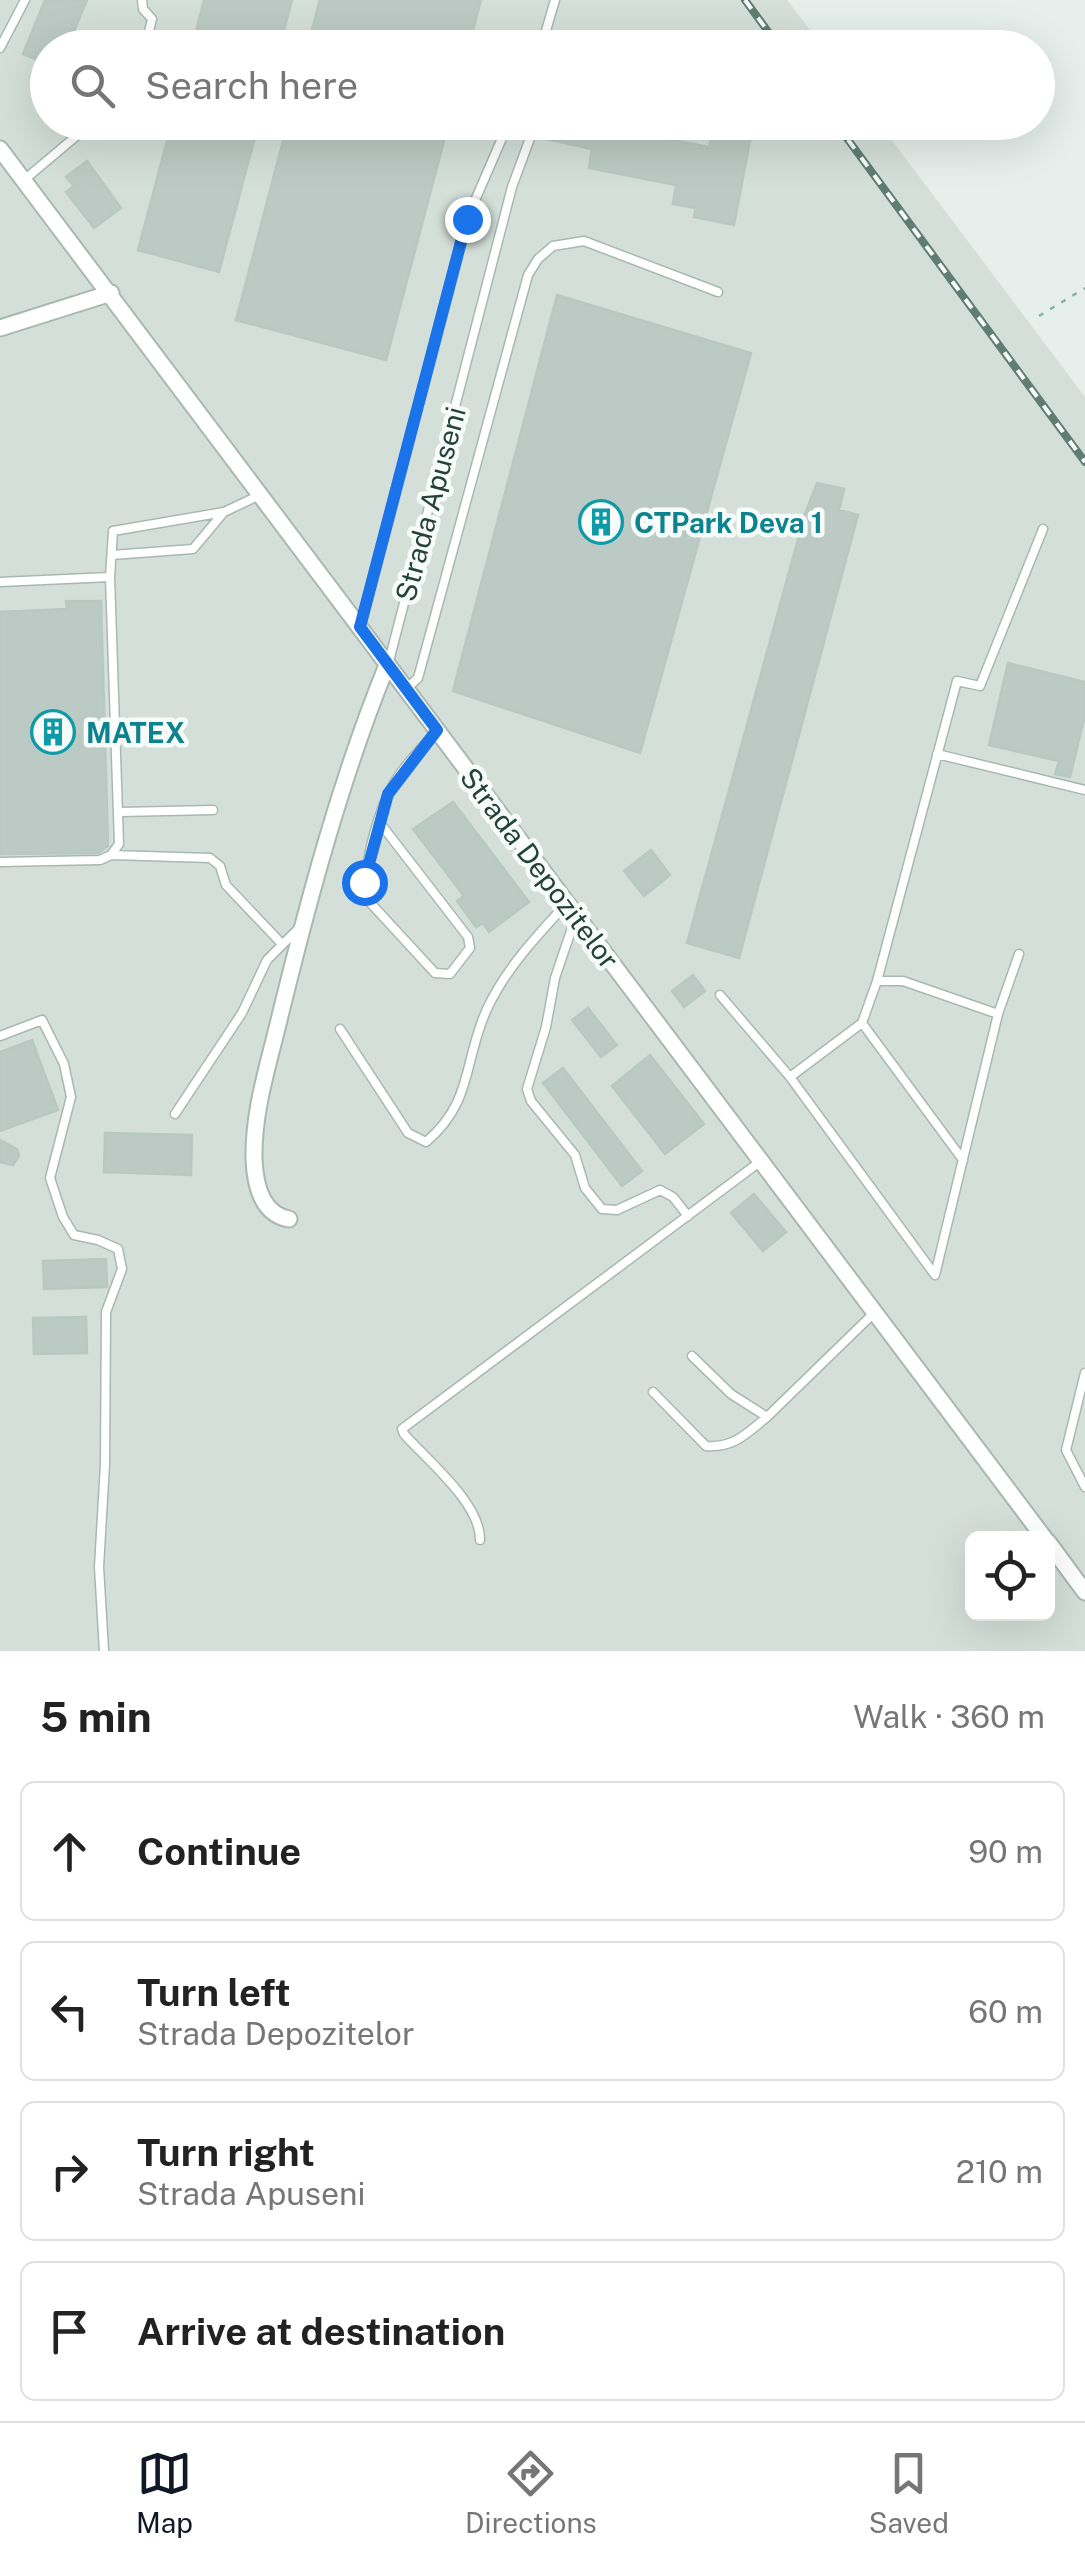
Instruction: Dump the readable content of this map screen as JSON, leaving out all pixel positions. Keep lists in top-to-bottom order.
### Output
{
  "streets": {
    "street": ["Strada Apuseni", "Strada Depozitelor"]
  },
  "crossings": [
    ["Strada Apuseni", "Strada Depozitelor"]
  ],
  "places": {
    "building": ["CTPark Deva 1", "MATEX"]
  },
  "page": {
    "search": "Search here",
    "heading": ["5 min", "Walk · 360 m"],
    "list": [
      ["Continue", "90 m"],
      ["Turn left", "Strada Depozitelor", "60 m"],
      ["Turn right", "Strada Apuseni", "210 m"],
      "Arrive at destination"
    ],
    "nav": ["Map", "Directions", "Saved"]
  }
}
